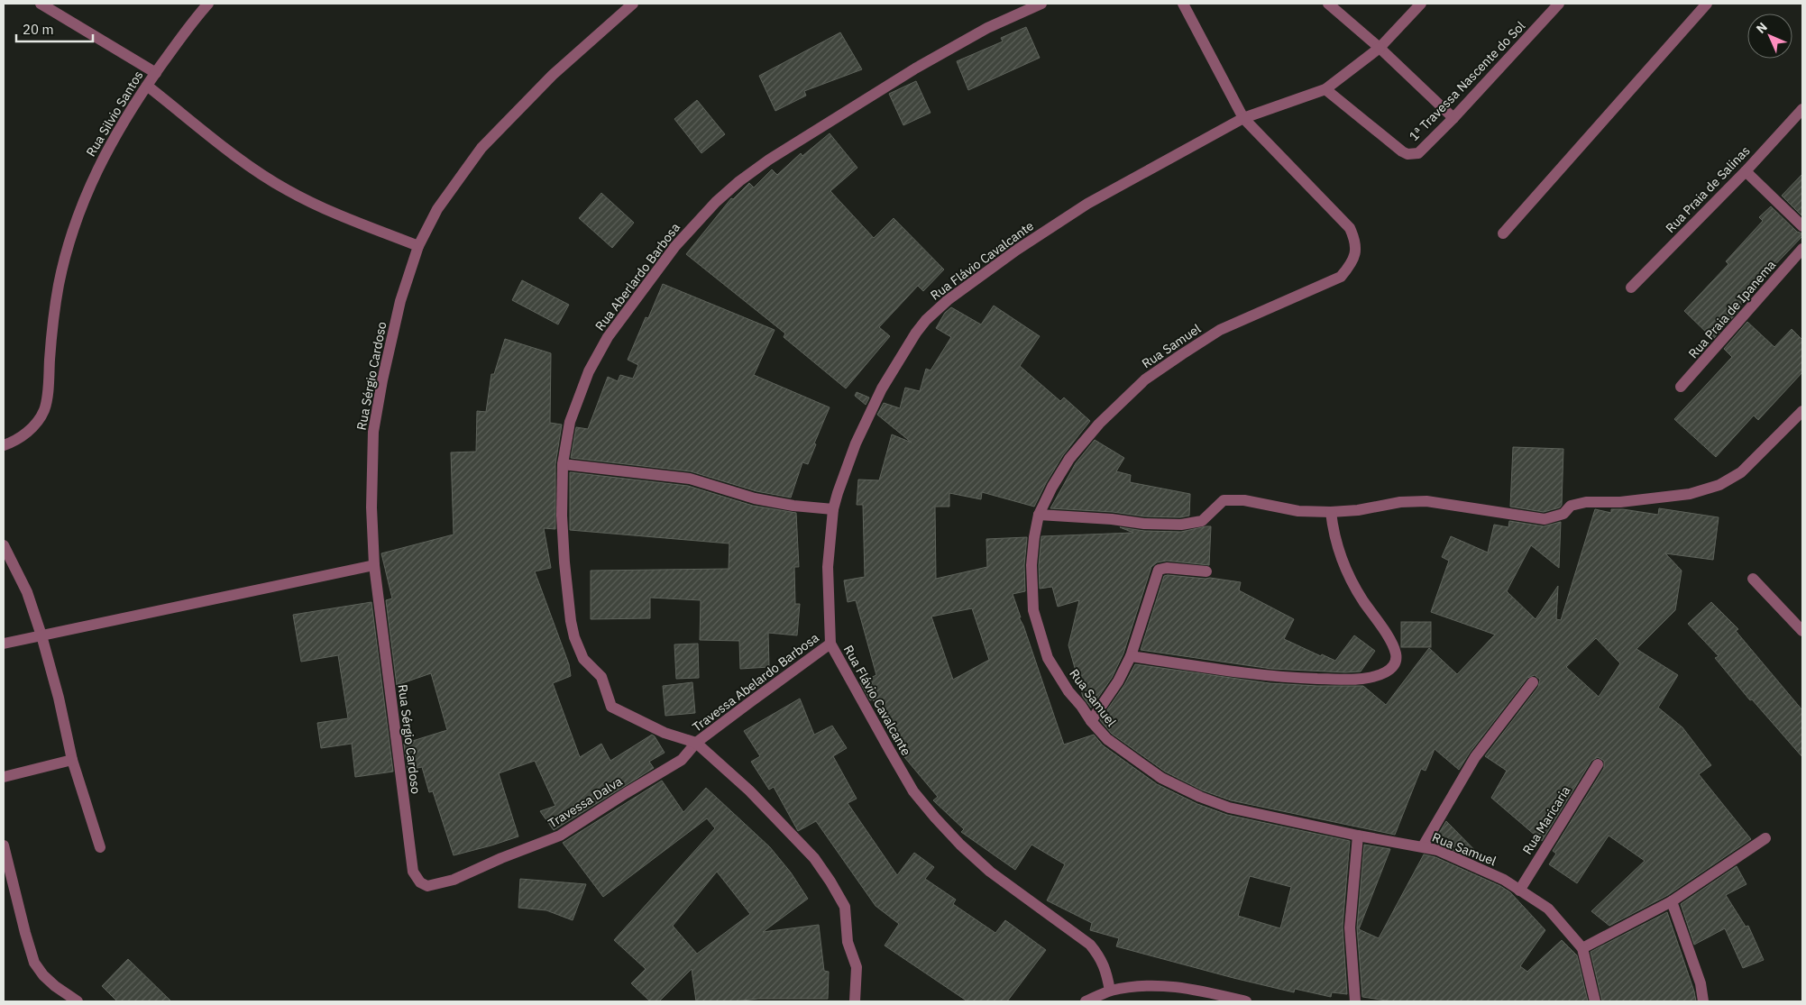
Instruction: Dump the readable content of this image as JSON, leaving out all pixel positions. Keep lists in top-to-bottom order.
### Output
{
  "streets": {
    "street": [
      "1ª Travessa Nascente do Sol",
      "Rua Silvio Santos",
      "Rua Praia de Salinas",
      "Rua Flávio Cavalcante",
      "Rua Aberlardo Barbosa",
      "Rua Praia de Ipanema",
      "Rua Samuel",
      "Rua Sérgio Cardoso",
      "Travessa Abelardo Barbosa",
      "Travessa Dalva",
      "Rua Maricaria"
    ]
  },
  "crossings": [
    ["1ª Travessa Nascente do Sol", "Rua Flávio Cavalcante"],
    ["Rua Flávio Cavalcante", "Rua Samuel"],
    ["Rua Flávio Cavalcante", "Travessa Abelardo Barbosa"],
    ["Rua Aberlardo Barbosa", "Travessa Abelardo Barbosa"],
    ["Rua Aberlardo Barbosa", "Travessa Dalva"],
    ["Rua Samuel", "Rua Maricaria"],
    ["Rua Sérgio Cardoso", "Travessa Dalva"],
    ["Travessa Abelardo Barbosa", "Travessa Dalva"]
  ],
  "scale_bar": "20 m",
  "north": "top left"
}
